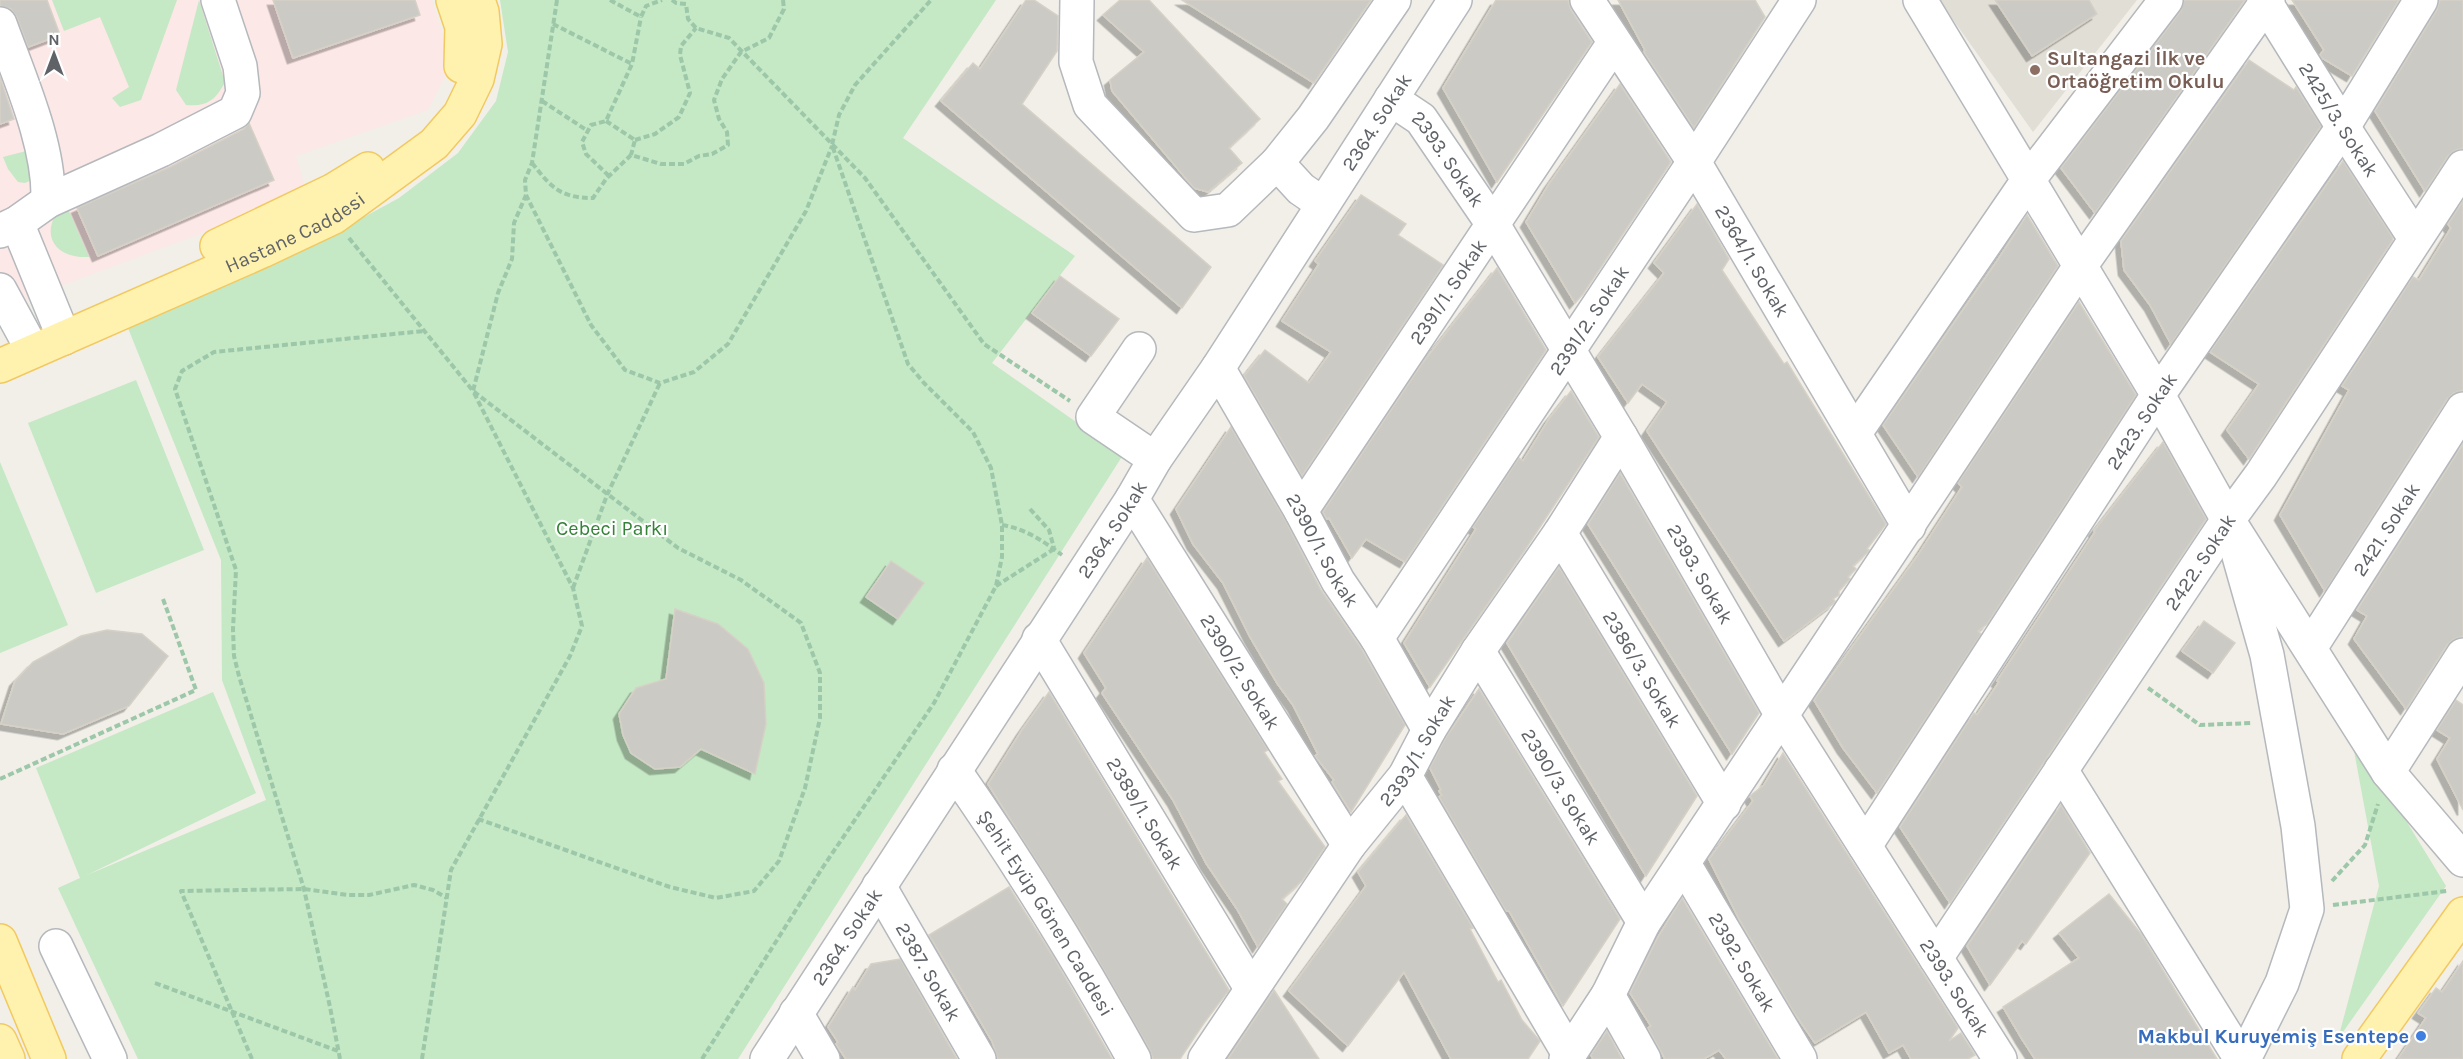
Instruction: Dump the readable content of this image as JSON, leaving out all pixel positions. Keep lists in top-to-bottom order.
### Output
{
  "streets": {
    "main road": ["Hastane Caddesi"],
    "street": [
      "2425/3. Sokak",
      "2364. Sokak",
      "2393. Sokak",
      "2364/1. Sokak",
      "2391/1. Sokak",
      "2391/2. Sokak",
      "2423. Sokak",
      "2421. Sokak",
      "2390/1. Sokak",
      "2422. Sokak",
      "2386/3. Sokak",
      "2390/2. Sokak",
      "2393/1. Sokak",
      "2390/3. Sokak",
      "2389/1. Sokak",
      "Şehit Eyüp Gönen Caddesi",
      "2392. Sokak",
      "2387. Sokak"
    ]
  },
  "crossings": [
    ["2425/3. Sokak", "2423. Sokak"],
    ["2425/3. Sokak", "2422. Sokak"],
    ["2364. Sokak", "2393. Sokak"],
    ["2364. Sokak", "2390/1. Sokak"],
    ["2364. Sokak", "2390/2. Sokak"],
    ["2364. Sokak", "2389/1. Sokak"],
    ["2364. Sokak", "Şehit Eyüp Gönen Caddesi"],
    ["2364. Sokak", "2387. Sokak"],
    ["2393. Sokak", "2391/1. Sokak"],
    ["2393. Sokak", "2391/2. Sokak"],
    ["2393. Sokak", "2423. Sokak"],
    ["2393. Sokak", "2422. Sokak"],
    ["2393. Sokak", "2393/1. Sokak"],
    ["2364/1. Sokak", "2391/1. Sokak"],
    ["2364/1. Sokak", "2391/2. Sokak"],
    ["2391/1. Sokak", "2390/1. Sokak"],
    ["2391/2. Sokak", "2390/1. Sokak"],
    ["2390/1. Sokak", "2393/1. Sokak"],
    ["2386/3. Sokak", "2393/1. Sokak"],
    ["2390/2. Sokak", "2393/1. Sokak"],
    ["2393/1. Sokak", "2390/3. Sokak"],
    ["2393/1. Sokak", "2389/1. Sokak"]
  ],
  "parks": ["Cebeci Parkı"],
  "places": ["Sultangazi İlk ve Ortaöğretim Okulu", "Makbul Kuruyemiş Esentepe"],
  "north": "top"
}
